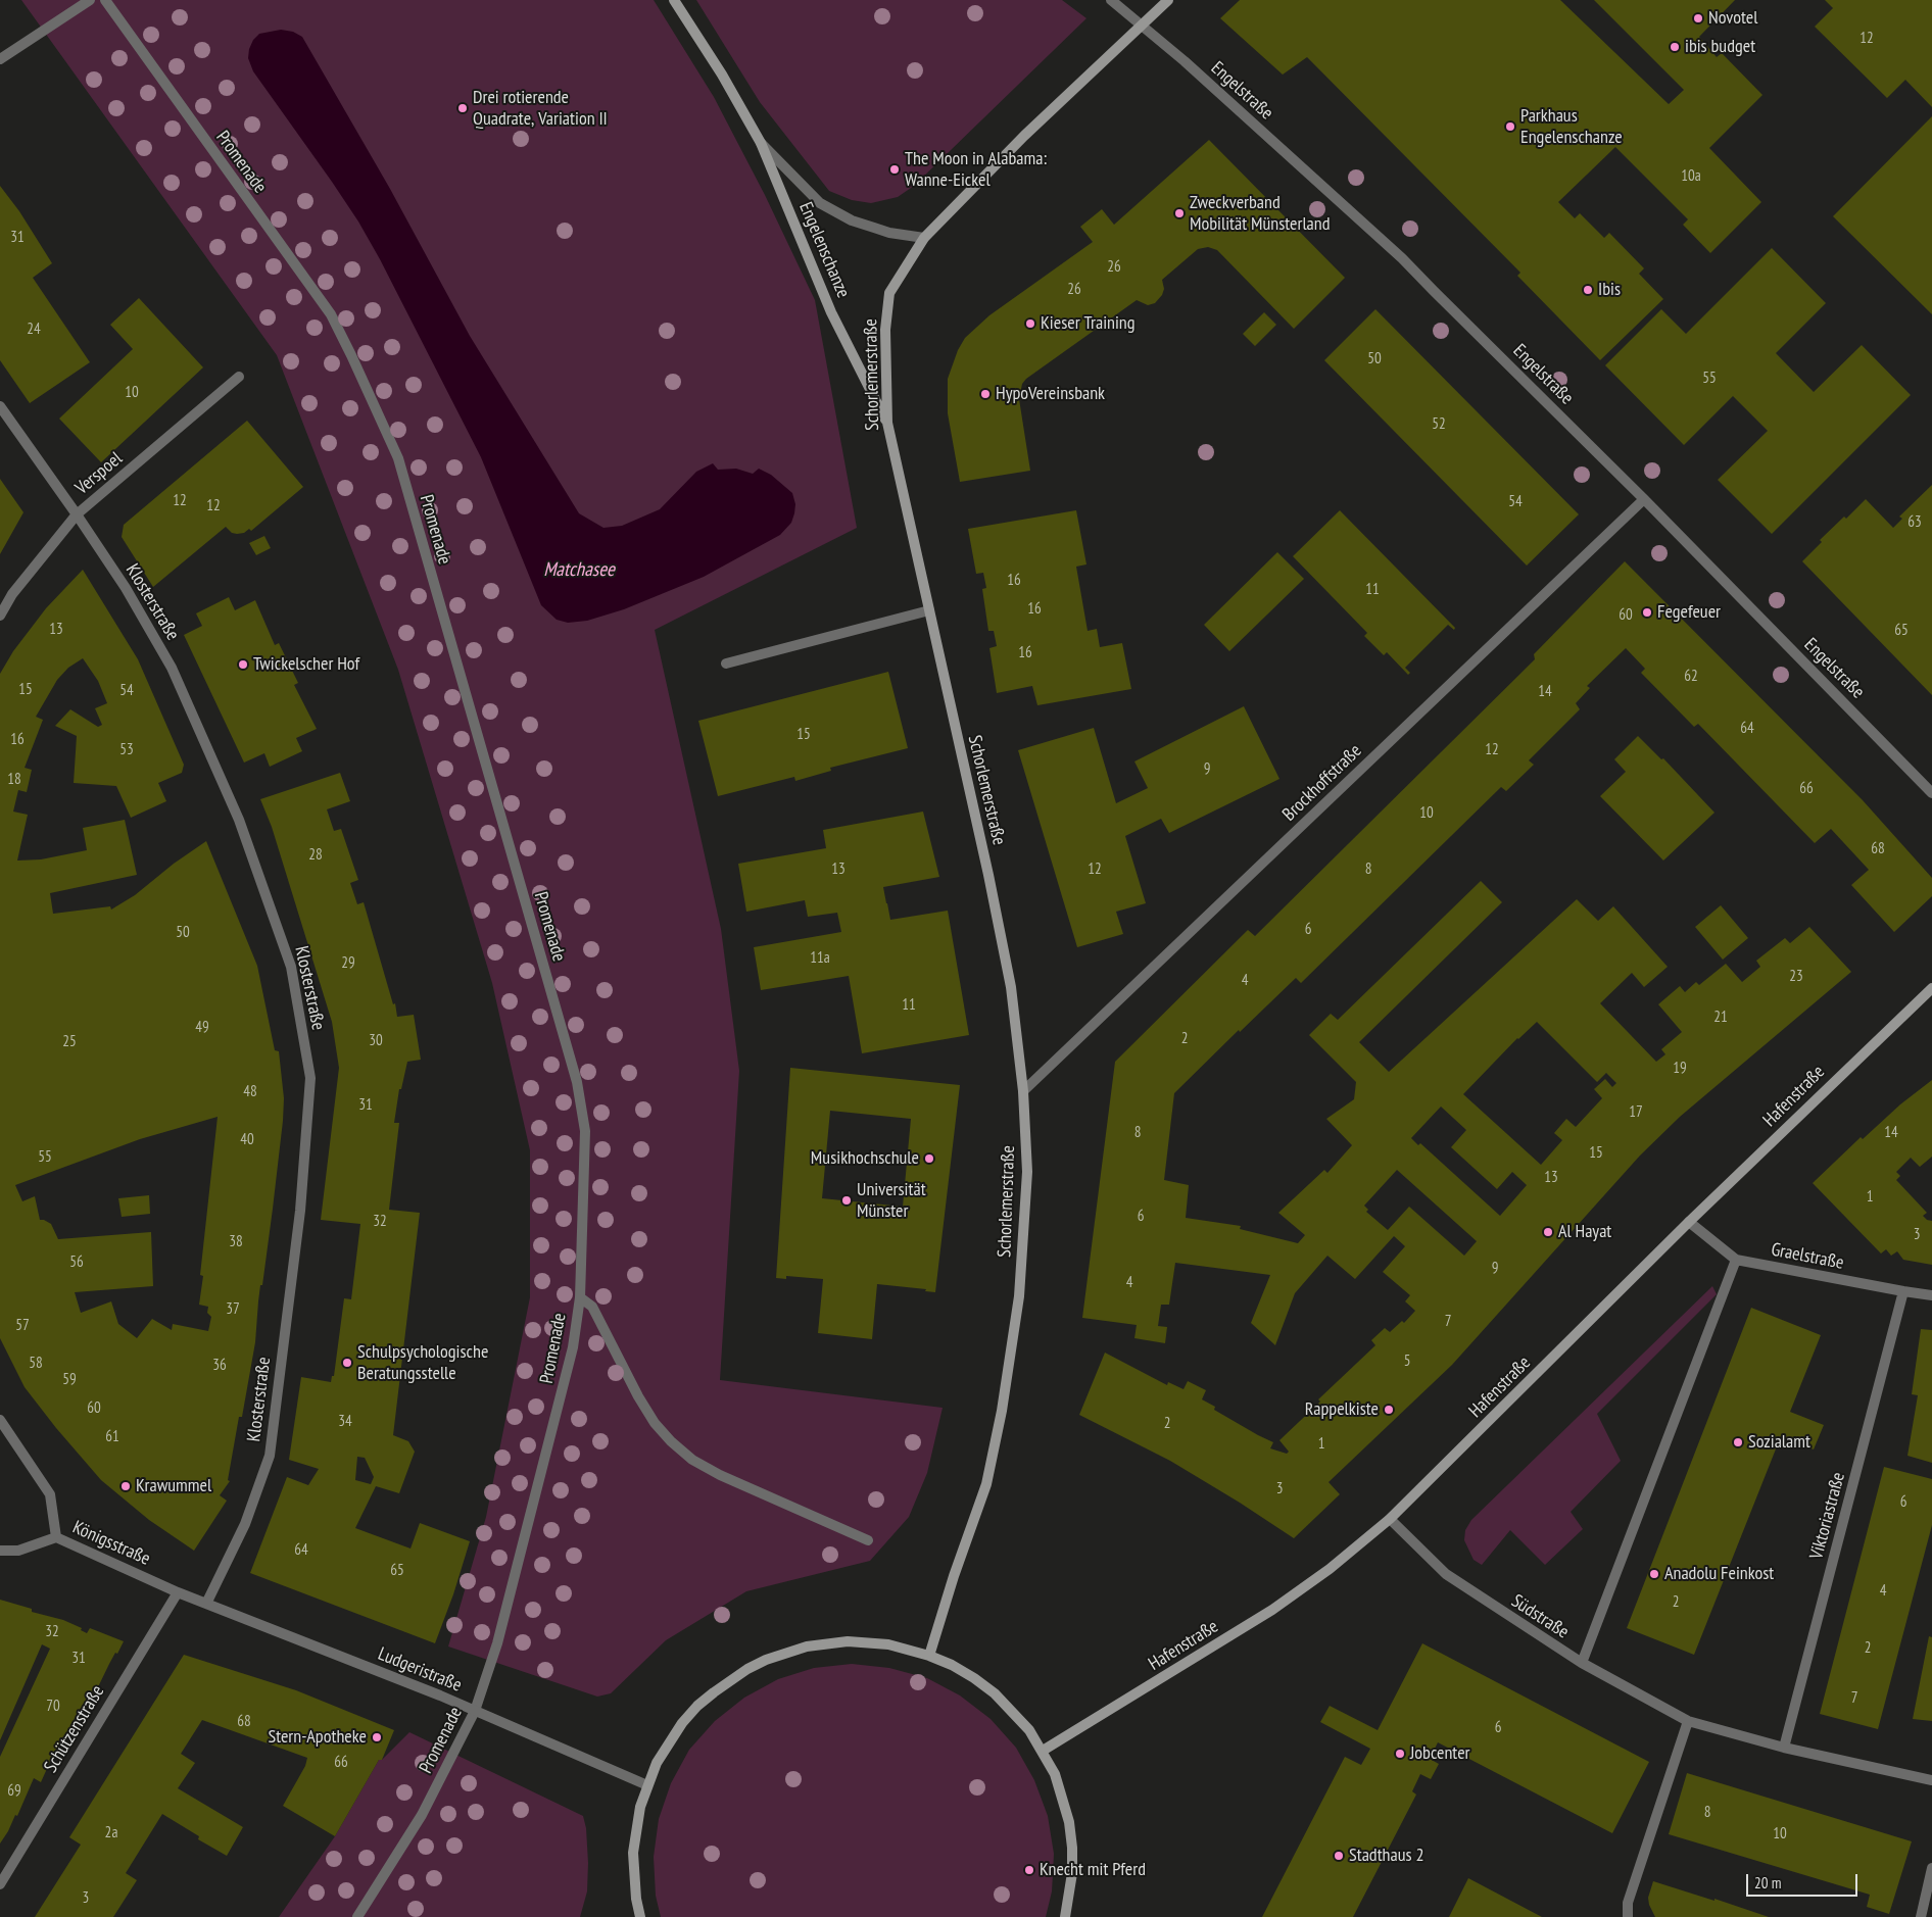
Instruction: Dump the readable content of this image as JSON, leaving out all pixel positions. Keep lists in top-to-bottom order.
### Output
{
  "streets": {
    "main road": ["Engelenschanze", "Schorlemerstraße", "Hafenstraße"],
    "street": [
      "Engelstraße",
      "Promenade",
      "Verspoel",
      "Klosterstraße",
      "Brockhoffstraße",
      "Graelstraße",
      "Viktoriastraße",
      "Königsstraße",
      "Südstraße",
      "Ludgeristraße",
      "Schützenstraße"
    ]
  },
  "crossings": [
    ["Engelstraße", "Schorlemerstraße"],
    ["Engelstraße", "Brockhoffstraße"],
    ["Promenade", "Ludgeristraße"],
    ["Engelenschanze", "Schorlemerstraße"],
    ["Schorlemerstraße", "Brockhoffstraße"],
    ["Verspoel", "Klosterstraße"],
    ["Klosterstraße", "Ludgeristraße"],
    ["Hafenstraße", "Graelstraße"],
    ["Hafenstraße", "Südstraße"],
    ["Graelstraße", "Viktoriastraße"],
    ["Viktoriastraße", "Südstraße"],
    ["Königsstraße", "Ludgeristraße"],
    ["Königsstraße", "Schützenstraße"],
    ["Ludgeristraße", "Schützenstraße"]
  ],
  "water": ["Matchasee"],
  "places": [
    "Novotel",
    "ibis budget",
    "Drei rotierende Quadrate, Variation II",
    "Parkhaus Engelenschanze",
    "The Moon in Alabama: Wanne-Eickel",
    "Zweckverband Mobilität Münsterland",
    "Ibis",
    "Kieser Training",
    "HypoVereinsbank",
    "Fegefeuer",
    "Twickelscher Hof",
    "Musikhochschule",
    "Universität Münster",
    "Al Hayat",
    "Schulpsychologische Beratungsstelle",
    "Rappelkiste",
    "Sozialamt",
    "Krawummel",
    "Anadolu Feinkost",
    "Stern-Apotheke",
    "Jobcenter",
    "Stadthaus 2",
    "Knecht mit Pferd"
  ],
  "house_numbers": [
    "12",
    "10a",
    "31",
    "26",
    "26",
    "24",
    "50",
    "55",
    "10",
    "52",
    "12",
    "54",
    "12",
    "63",
    "16",
    "11",
    "16",
    "60",
    "13",
    "65",
    "16",
    "62",
    "15",
    "54",
    "14",
    "64",
    "15",
    "16",
    "53",
    "12",
    "9",
    "18",
    "66",
    "10",
    "68",
    "28",
    "13",
    "12",
    "8",
    "6",
    "50",
    "11a",
    "29",
    "23",
    "4",
    "11",
    "21",
    "49",
    "2",
    "30",
    "25",
    "19",
    "48",
    "31",
    "17",
    "8",
    "14",
    "40",
    "15",
    "55",
    "13",
    "1",
    "6",
    "32",
    "3",
    "38",
    "56",
    "9",
    "4",
    "37",
    "7",
    "57",
    "5",
    "58",
    "36",
    "59",
    "60",
    "34",
    "2",
    "61",
    "1",
    "3",
    "6",
    "64",
    "65",
    "4",
    "2",
    "32",
    "2",
    "31",
    "7",
    "70",
    "68",
    "6",
    "66",
    "69",
    "8",
    "2a",
    "10",
    "3"
  ],
  "scale_bar": "20 m"
}
